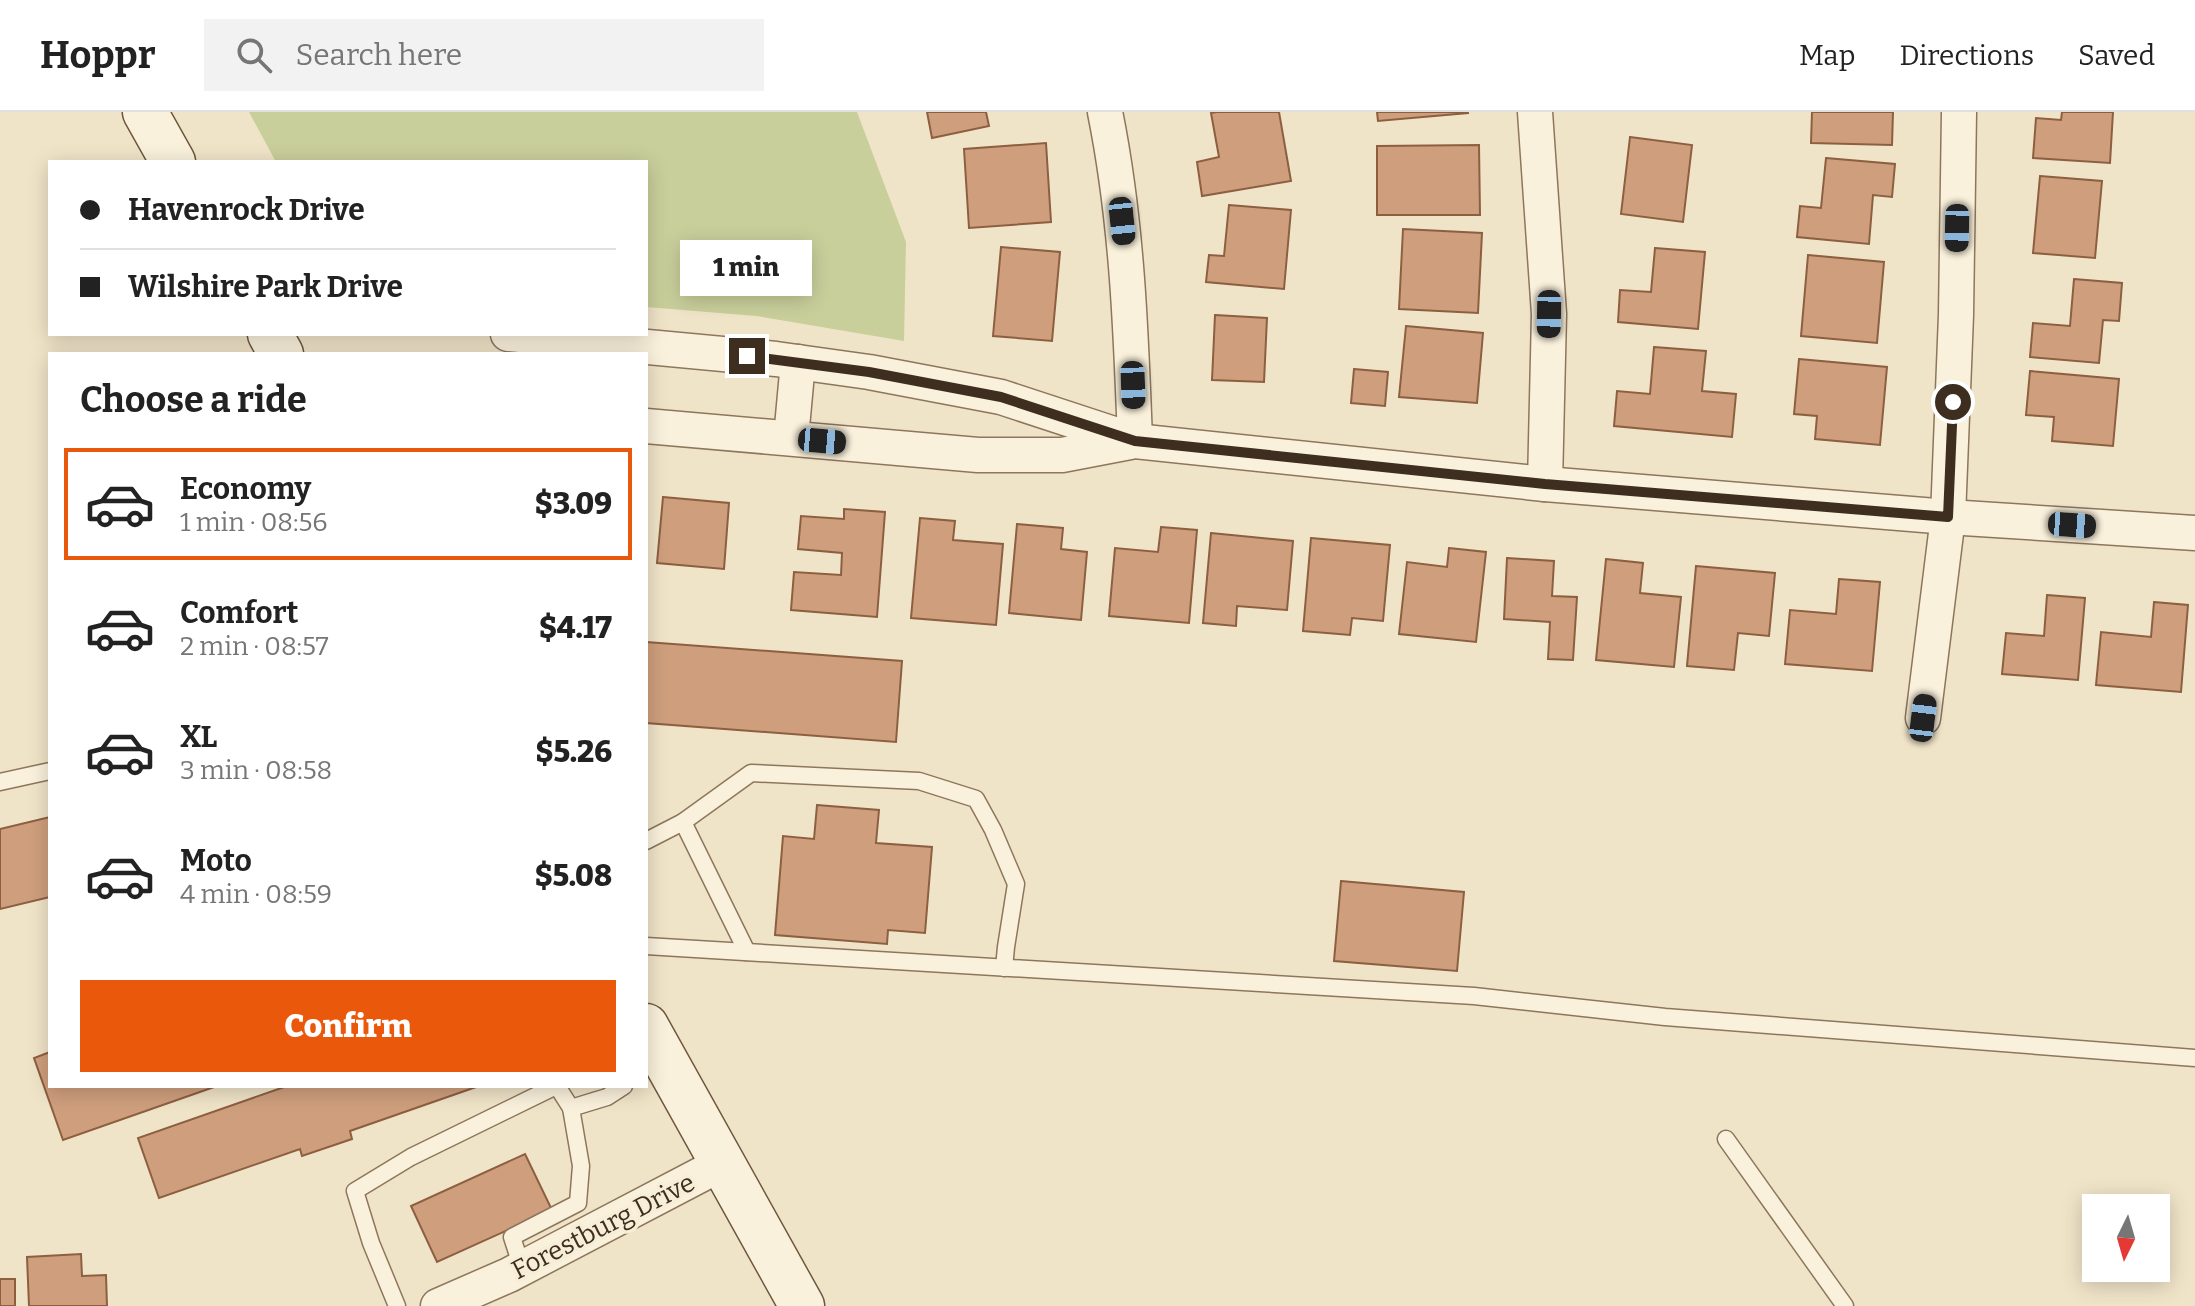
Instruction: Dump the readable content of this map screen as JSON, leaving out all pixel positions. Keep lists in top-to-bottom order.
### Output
{
  "streets": {
    "street": ["Forestburg Drive"]
  },
  "north": "bottom",
  "page": {
    "header": "Hoppr",
    "search": "Search here",
    "nav": ["Map", "Directions", "Saved"],
    "banner": ["Havenrock Drive", "Wilshire Park Drive"],
    "bubble": "1 min",
    "heading": "Choose a ride",
    "list": [
      {
        "name": "Economy",
        "note": "1 min · 08:56",
        "value": "$3.09"
      },
      {
        "name": "Comfort",
        "note": "2 min · 08:57",
        "value": "$4.17"
      },
      {
        "name": "XL",
        "note": "3 min · 08:58",
        "value": "$5.26"
      },
      {
        "name": "Moto",
        "note": "4 min · 08:59",
        "value": "$5.08"
      }
    ],
    "buttons": "Confirm"
  }
}
